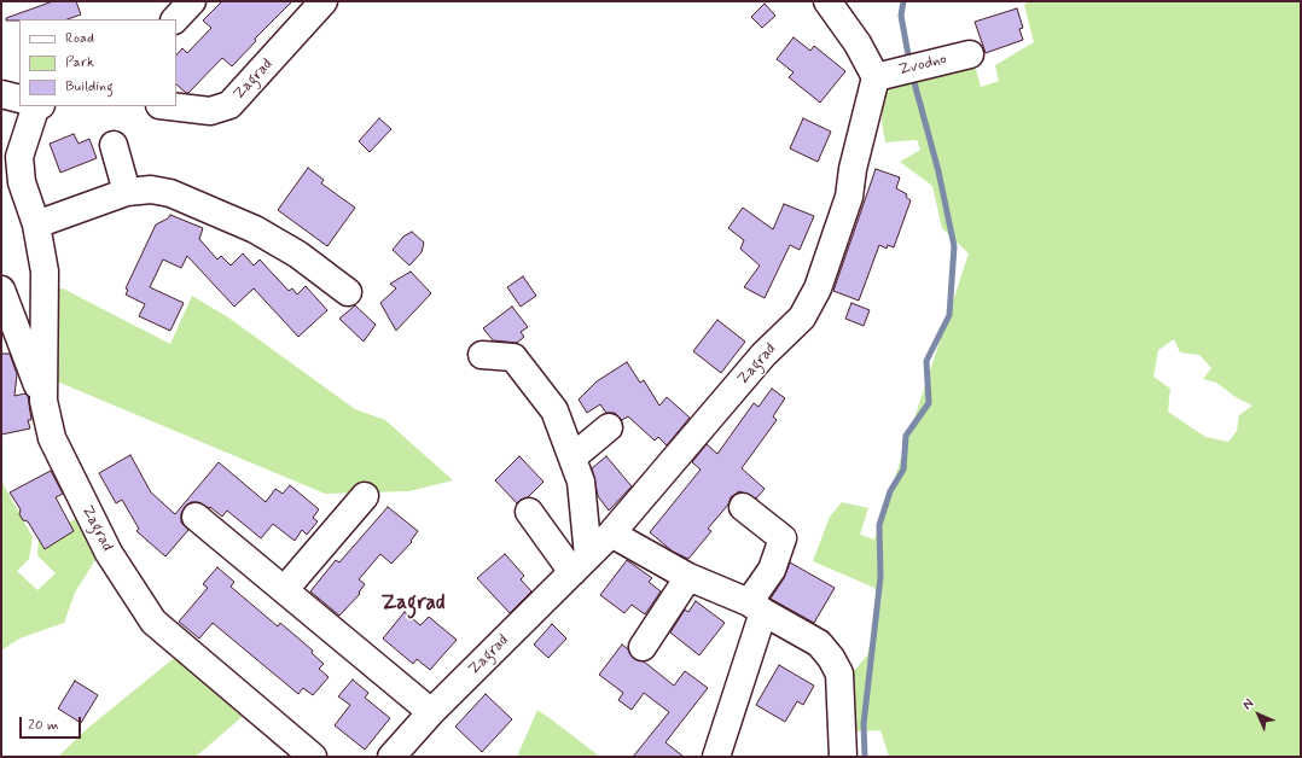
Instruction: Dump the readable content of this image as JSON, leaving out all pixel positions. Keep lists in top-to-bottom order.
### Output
{
  "streets": {
    "street": ["Zvodno", "Zagrad"]
  },
  "crossings": [
    ["Zvodno", "Zagrad"]
  ],
  "districts": ["Zagrad"],
  "legend": ["Road", "Park", "Building"],
  "scale_bar": "20 m",
  "north": "top left"
}
